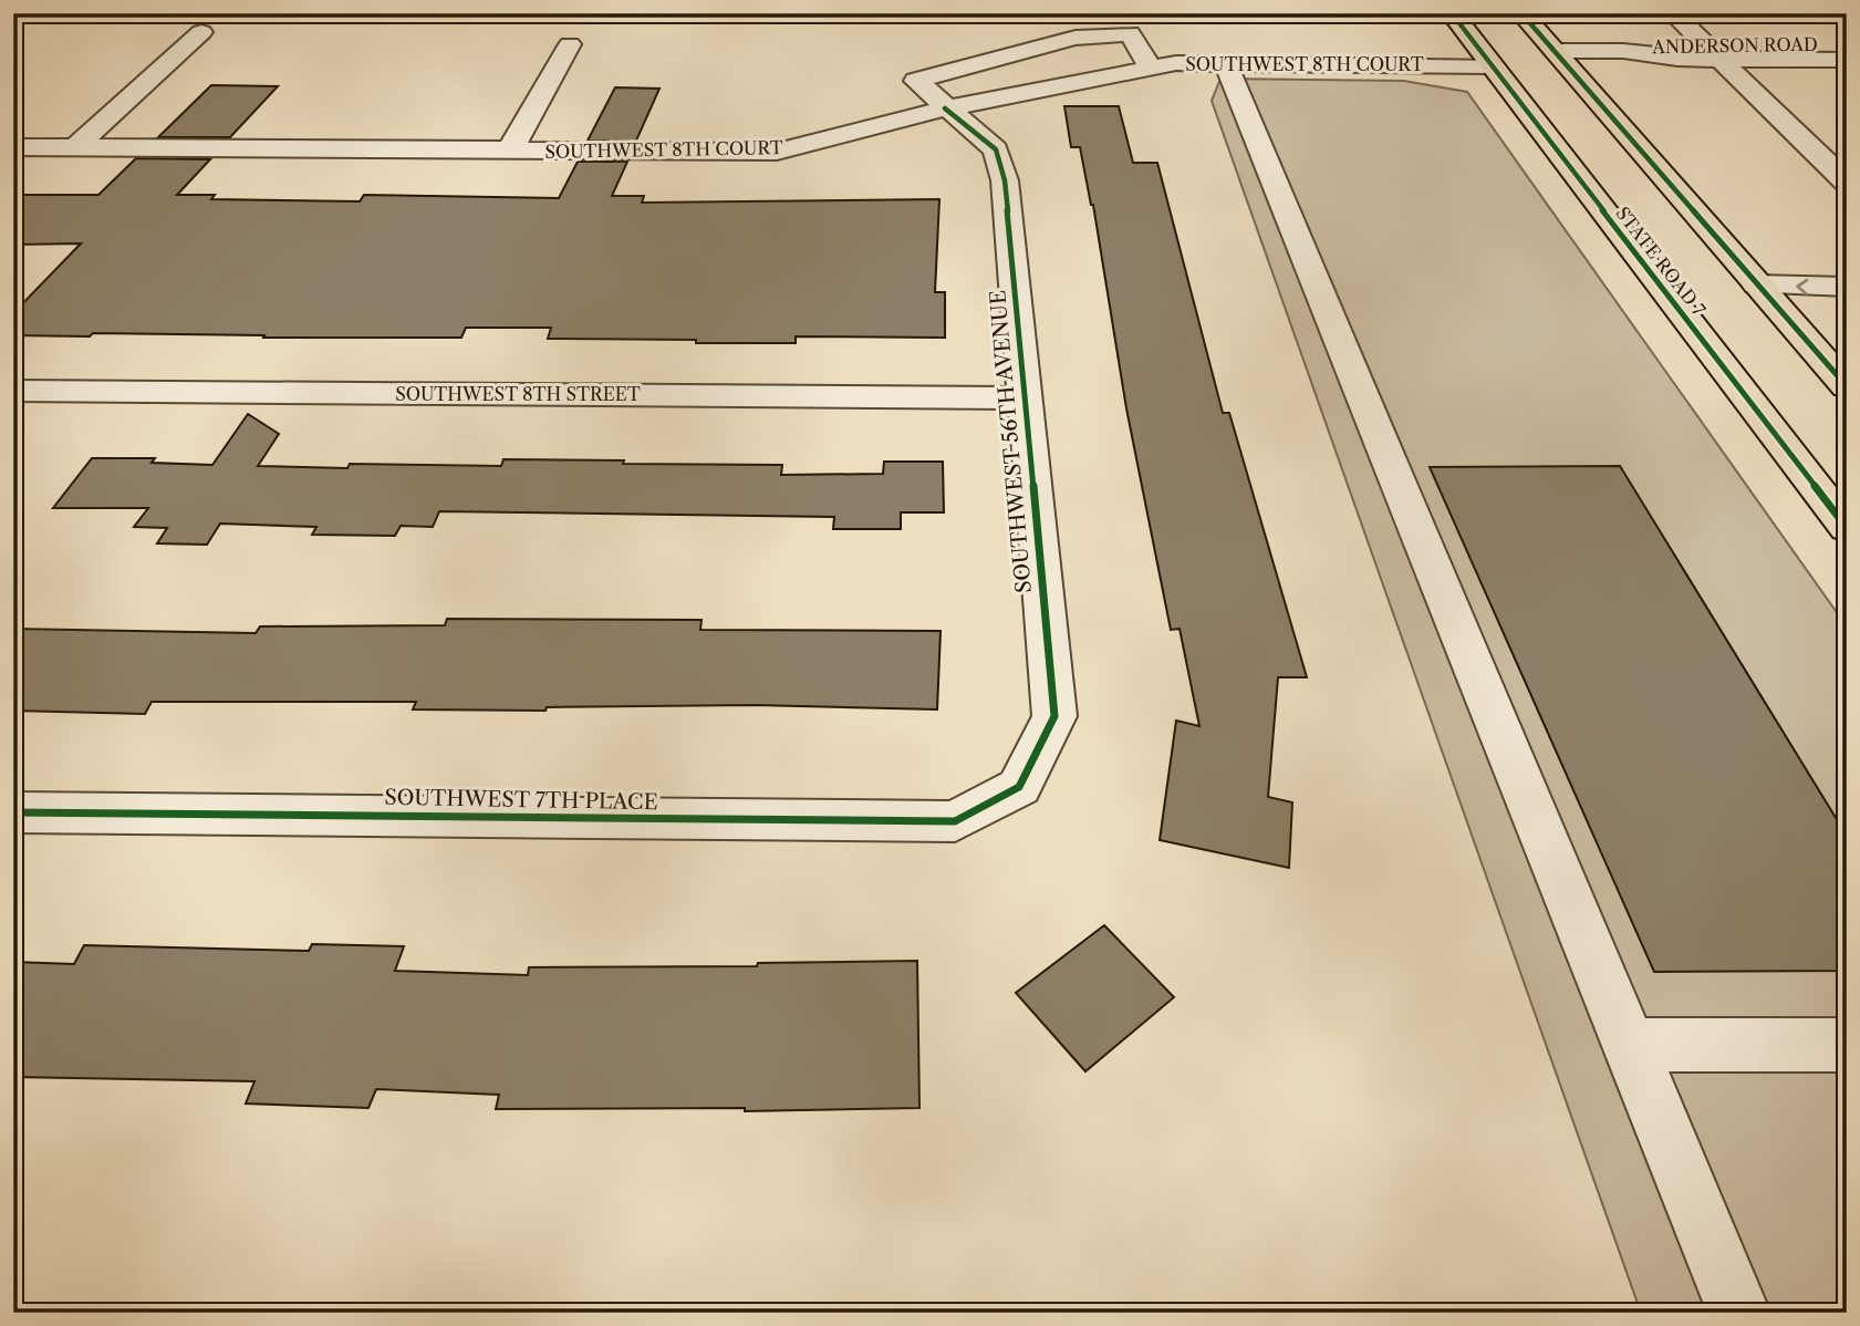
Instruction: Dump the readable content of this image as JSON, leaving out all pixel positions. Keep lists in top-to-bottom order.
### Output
{
  "streets": {
    "main road": ["STATE ROAD 7"],
    "street": [
      "ANDERSON ROAD",
      "SOUTHWEST 8TH COURT",
      "SOUTHWEST 8TH STREET",
      "SOUTHWEST 56TH AVENUE",
      "SOUTHWEST 7TH PLACE"
    ]
  },
  "crossings": [
    ["SOUTHWEST 8TH COURT", "STATE ROAD 7"],
    ["SOUTHWEST 8TH COURT", "SOUTHWEST 56TH AVENUE"],
    ["SOUTHWEST 8TH STREET", "SOUTHWEST 56TH AVENUE"],
    ["SOUTHWEST 56TH AVENUE", "SOUTHWEST 7TH PLACE"]
  ]
}
